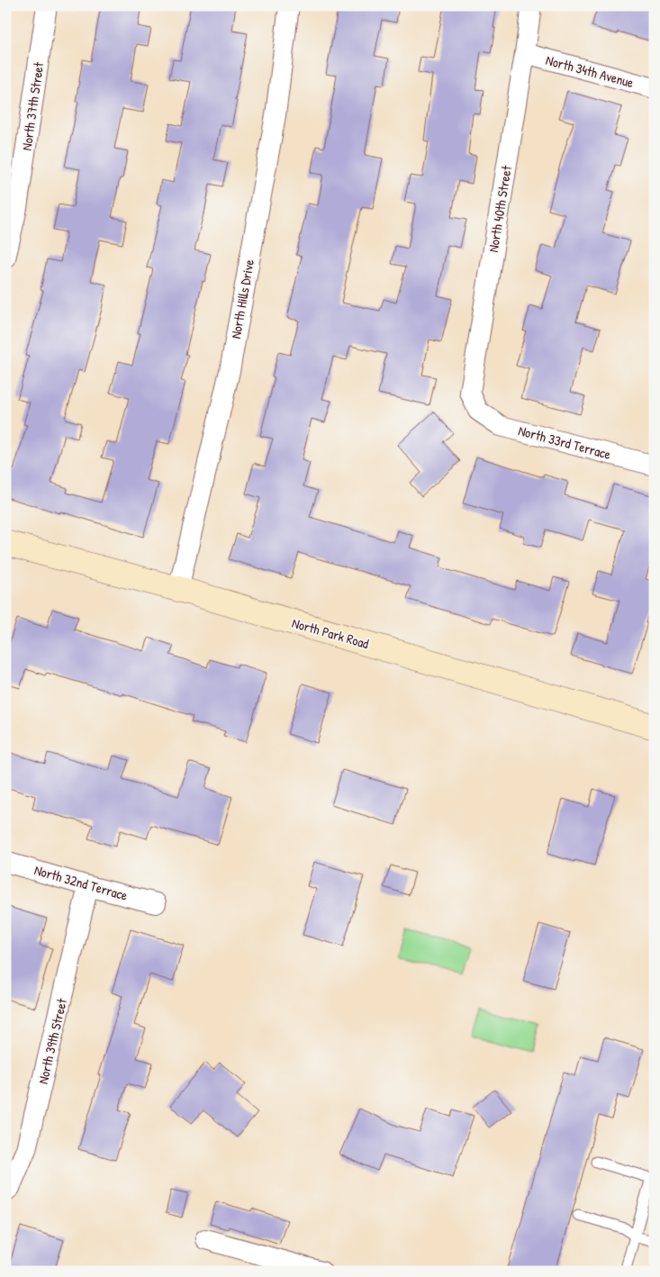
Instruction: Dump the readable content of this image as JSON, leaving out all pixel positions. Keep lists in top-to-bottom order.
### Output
{
  "streets": {
    "street": [
      "North 34th Avenue",
      "North 37th Street",
      "North 40th Street",
      "North Hills Drive",
      "North 33rd Terrace",
      "North Park Road",
      "North 32nd Terrace",
      "North 39th Street"
    ]
  },
  "crossings": [
    ["North 34th Avenue", "North 40th Street"],
    ["North 40th Street", "North 33rd Terrace"],
    ["North Hills Drive", "North Park Road"],
    ["North 32nd Terrace", "North 39th Street"]
  ]
}
